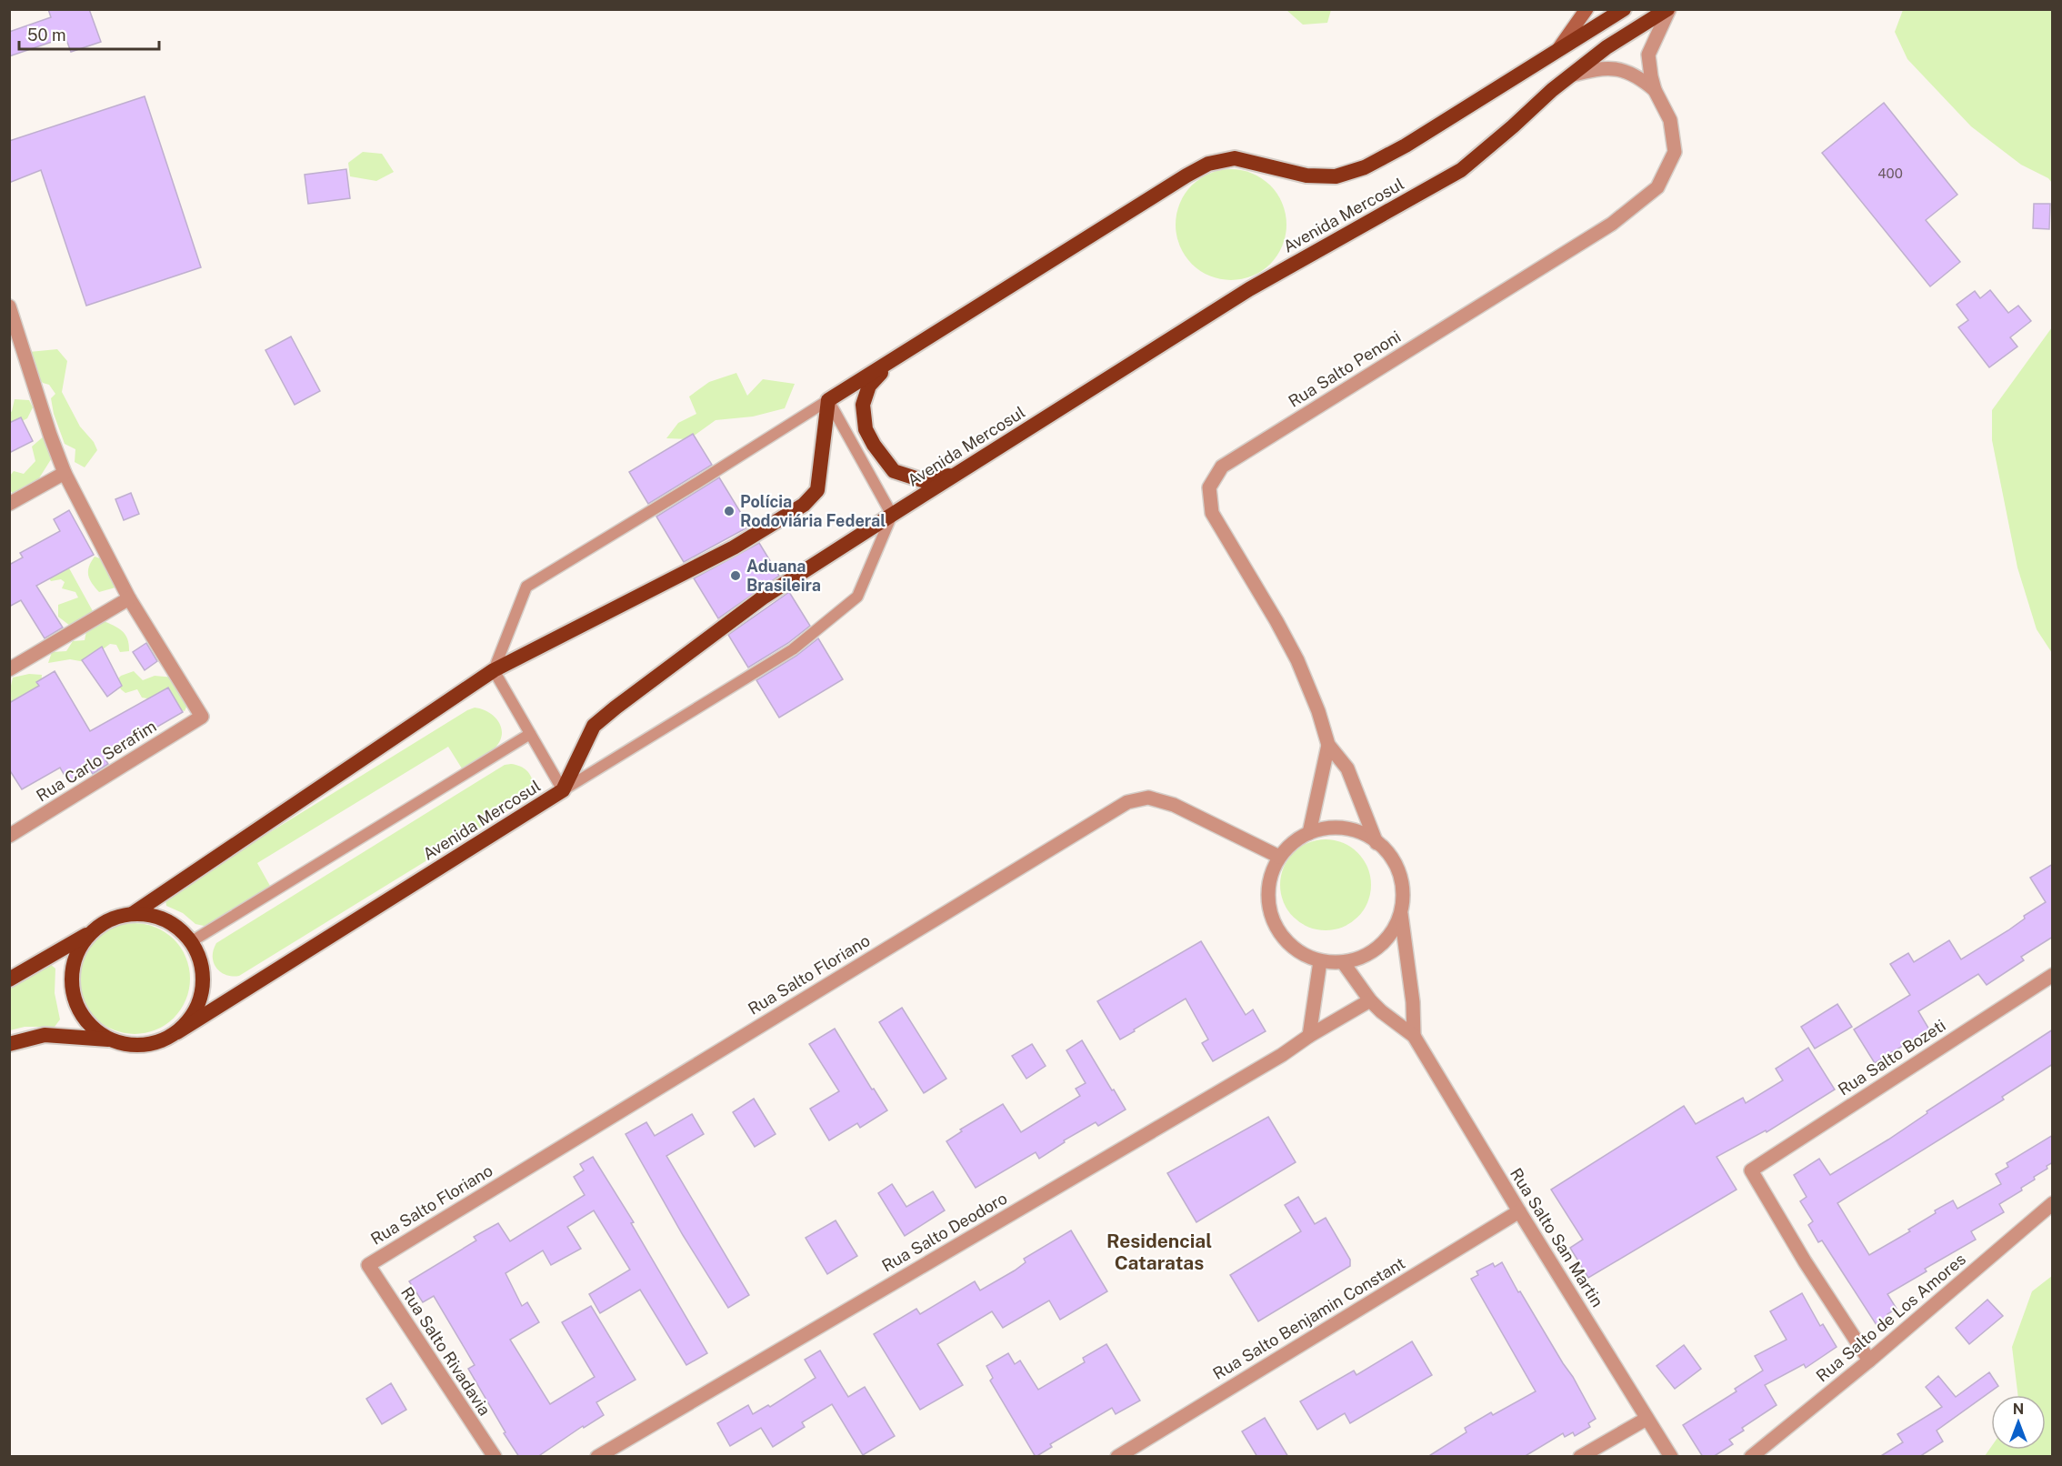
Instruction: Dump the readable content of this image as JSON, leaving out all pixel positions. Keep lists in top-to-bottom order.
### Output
{
  "streets": {
    "highway": ["Avenida Mercosul"],
    "street": [
      "Rua Salto Penoni",
      "Rua Carlo Serafim",
      "Rua Salto Floriano",
      "Rua Salto Bozeti",
      "Rua Salto Deodoro",
      "Rua Salto San Martin",
      "Rua Salto de Los Amores",
      "Rua Salto Benjamin Constant",
      "Rua Salto Rivadavia"
    ]
  },
  "crossings": [
    ["Avenida Mercosul", "Rua Salto Penoni"],
    ["Rua Salto Penoni", "Rua Salto Floriano"],
    ["Rua Salto Penoni", "Rua Salto San Martin"],
    ["Rua Salto Floriano", "Rua Salto San Martin"],
    ["Rua Salto Floriano", "Rua Salto Rivadavia"],
    ["Rua Salto Bozeti", "Rua Salto de Los Amores"],
    ["Rua Salto Deodoro", "Rua Salto San Martin"],
    ["Rua Salto San Martin", "Rua Salto Benjamin Constant"]
  ],
  "districts": ["Residencial Cataratas"],
  "places": ["Polícia Rodoviária Federal", "Aduana Brasileira"],
  "house_numbers": ["400"],
  "scale_bar": "50 m",
  "north": "top"
}
